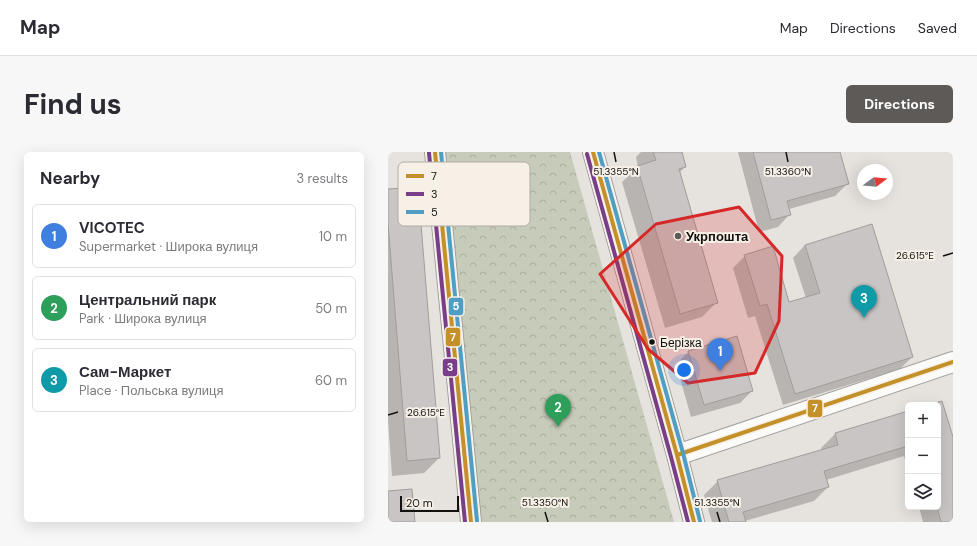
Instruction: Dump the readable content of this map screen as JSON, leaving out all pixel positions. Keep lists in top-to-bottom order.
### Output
{
  "places": ["Укрпошта", "Берізка"],
  "lines": ["transit line 7", "transit line 5", "transit line 3"],
  "legend": ["7", "3", "5"],
  "scale_bar": "20 m",
  "north": "right",
  "page": {
    "header": "Map",
    "nav": ["Map", "Directions", "Saved"],
    "buttons": "Directions",
    "title": "Find us",
    "heading": ["Nearby", "3 results"],
    "list": [
      {
        "mark": "1",
        "name": "VICOTEC",
        "note": "Supermarket · Широка вулиця",
        "value": "10 m"
      },
      {
        "mark": "2",
        "name": "Центральний парк",
        "note": "Park · Широка вулиця",
        "value": "50 m"
      },
      {
        "mark": "3",
        "name": "Сам-Маркет",
        "note": "Place · Польська вулиця",
        "value": "60 m"
      }
    ],
    "pins": ["3", "1", "2"],
    "map_buttons": ["+", "−"],
    "scale": "20 m"
  },
  "coordinates": [
    "51.3355°N",
    "51.3360°N",
    "26.615°E",
    "51.3350°N"
  ]
}
